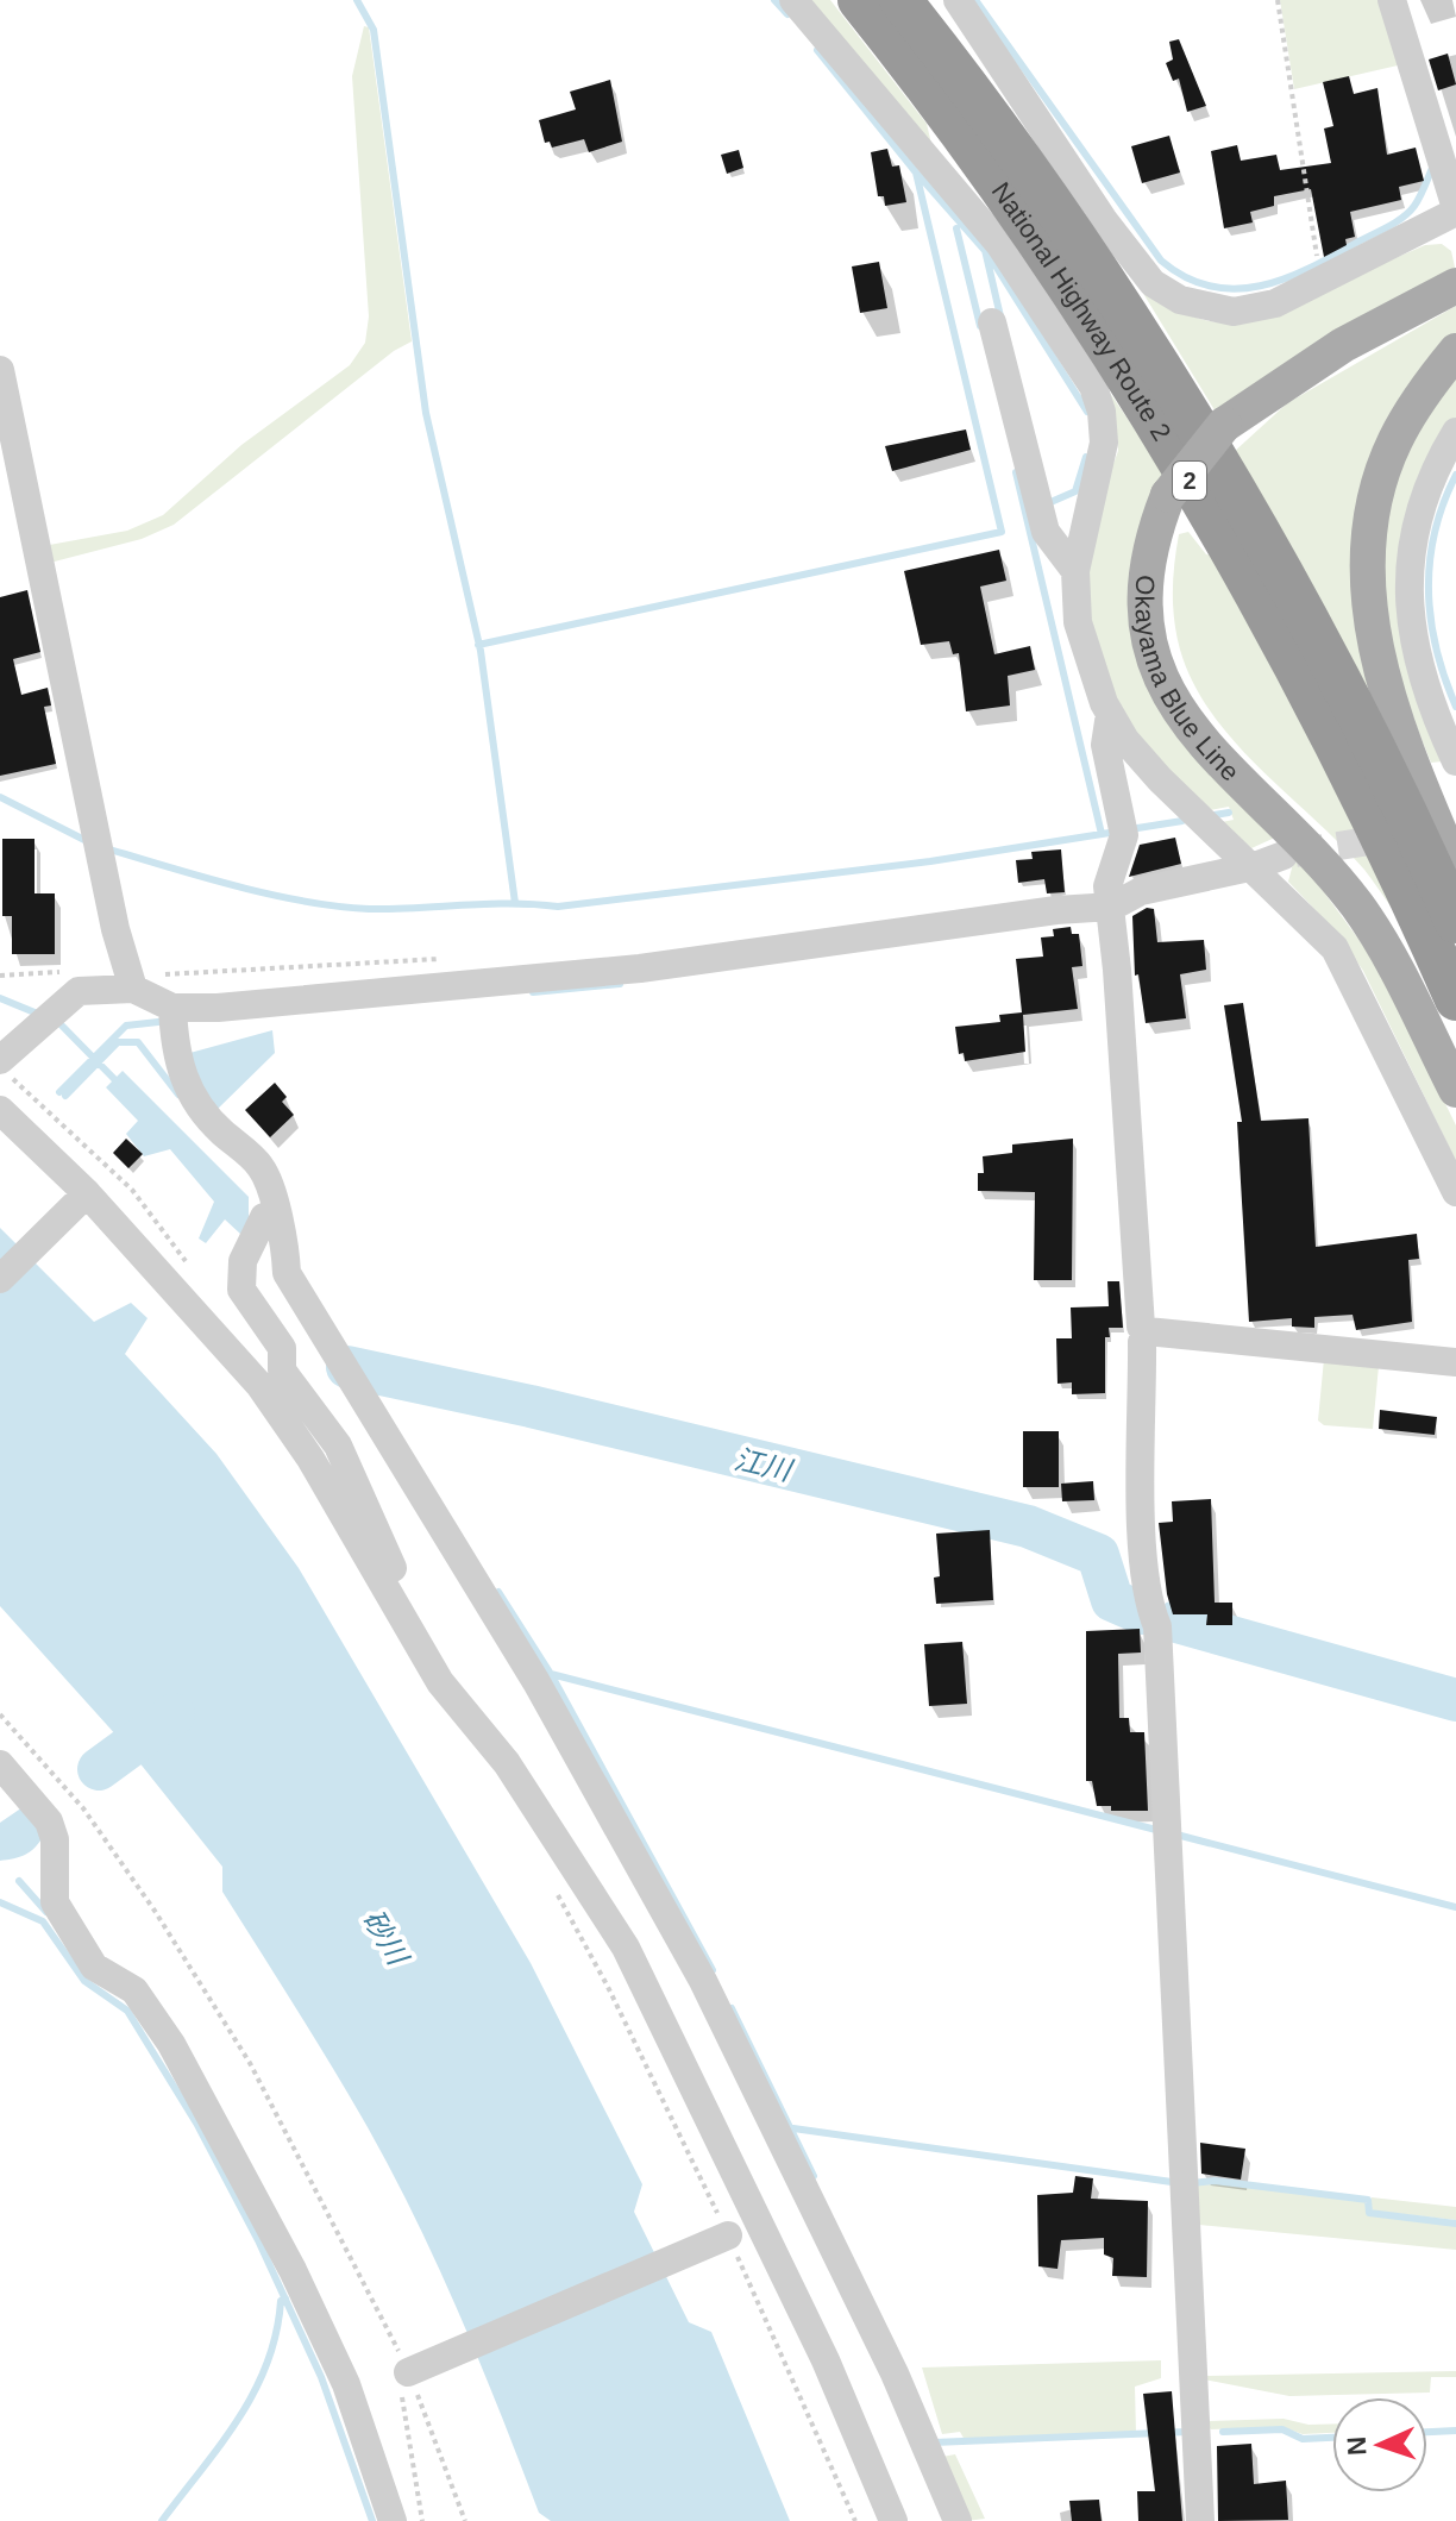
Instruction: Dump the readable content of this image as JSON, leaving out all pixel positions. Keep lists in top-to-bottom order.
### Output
{
  "streets": {
    "highway": ["National Highway Route 2", "2"],
    "main road": ["Okayama Blue Line"]
  },
  "water": ["江川", "砂川"],
  "north": "left"
}
